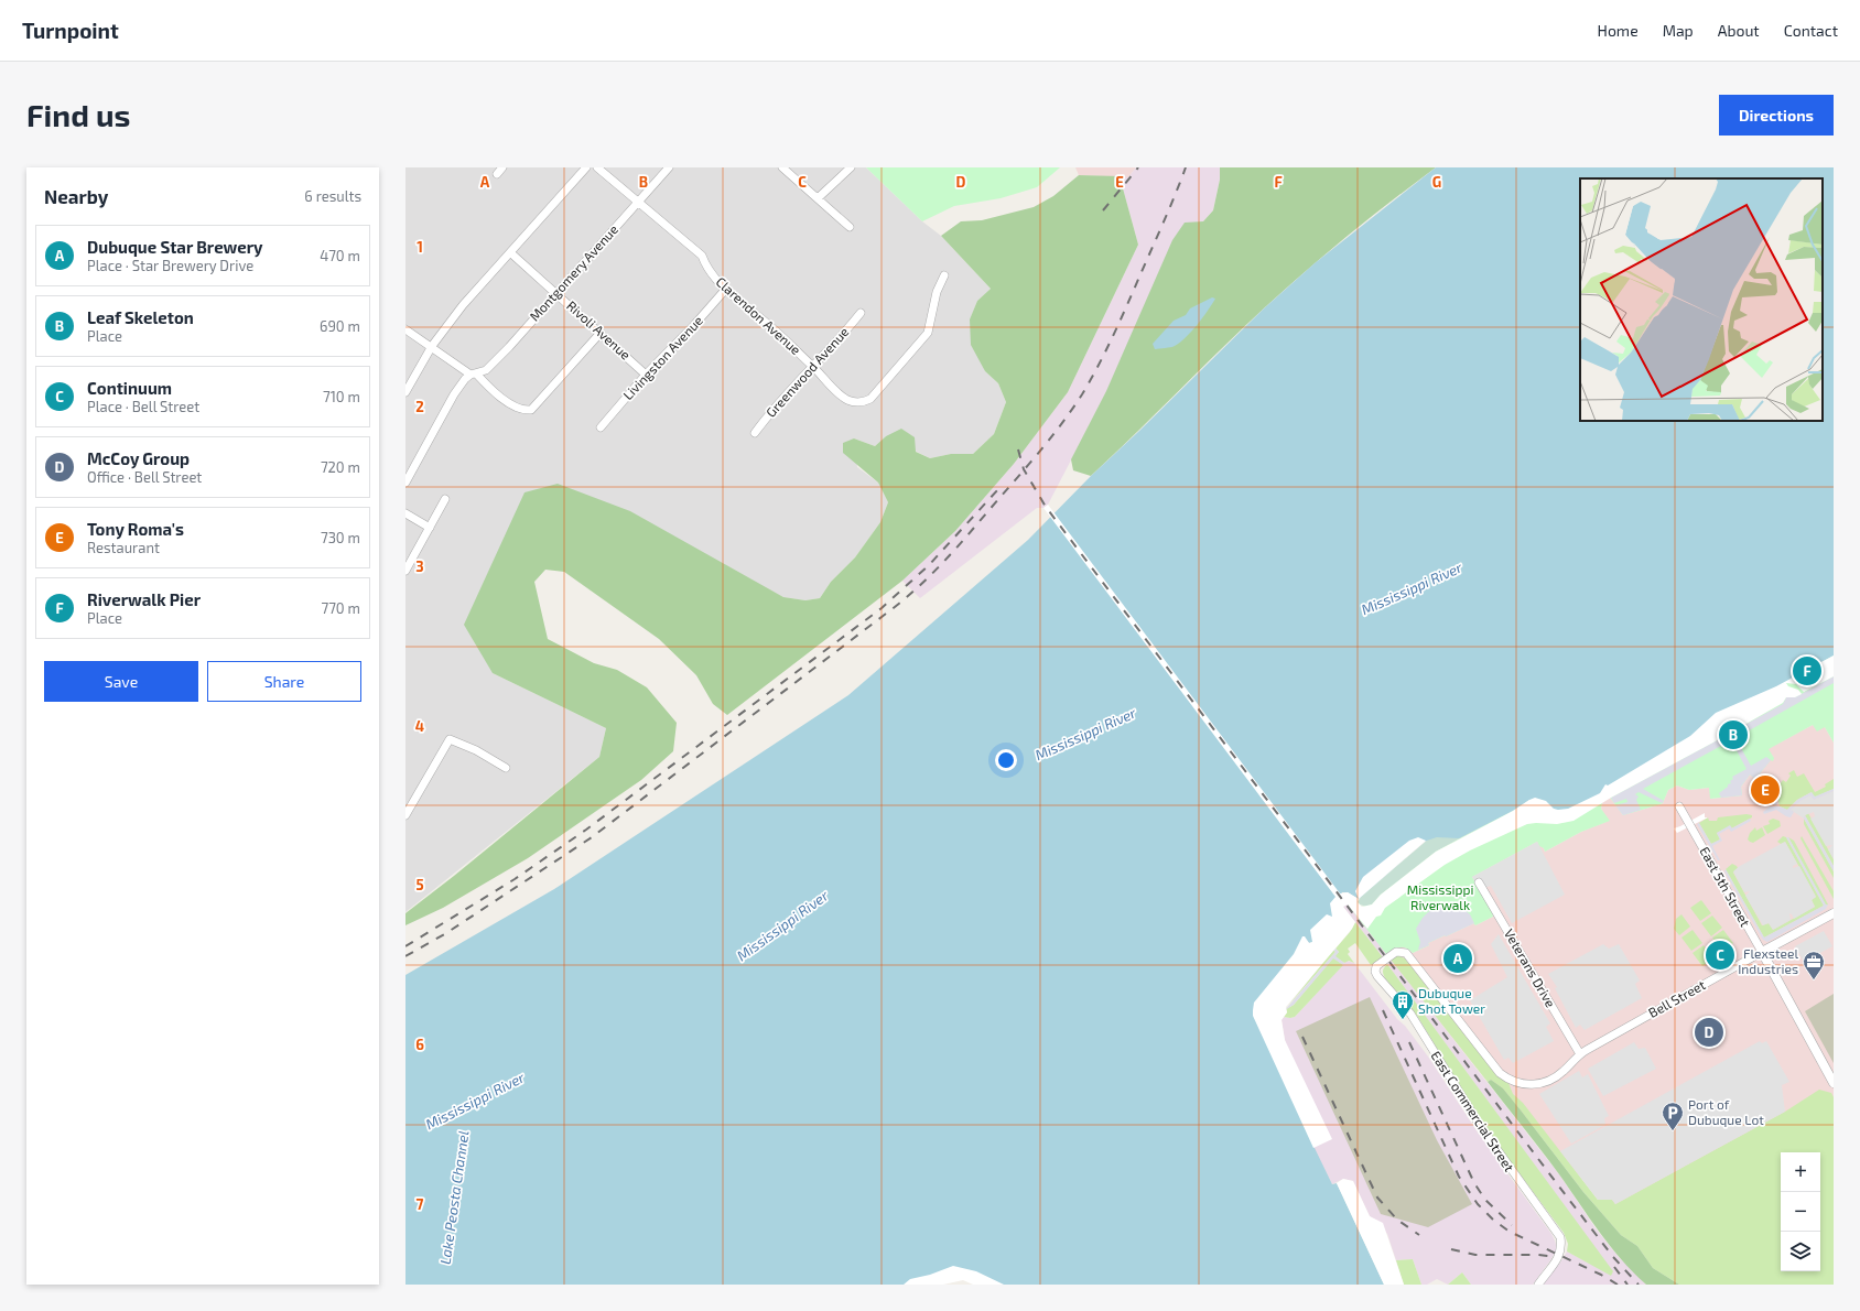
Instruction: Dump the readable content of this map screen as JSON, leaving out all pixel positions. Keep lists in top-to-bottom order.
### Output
{
  "streets": {
    "street": [
      "Montgomery Avenue",
      "Clarendon Avenue",
      "Rivoli Avenue",
      "Livingston Avenue",
      "Greenwood Avenue",
      "East 5th Street",
      "Veterans Drive",
      "Bell Street",
      "East Commercial Street"
    ]
  },
  "crossings": [
    ["Montgomery Avenue", "Clarendon Avenue"],
    ["Montgomery Avenue", "Rivoli Avenue"],
    ["Clarendon Avenue", "Livingston Avenue"],
    ["Clarendon Avenue", "Greenwood Avenue"],
    ["Rivoli Avenue", "Livingston Avenue"],
    ["East 5th Street", "Bell Street"],
    ["Veterans Drive", "Bell Street"],
    ["Bell Street", "East Commercial Street"]
  ],
  "water": ["Mississippi River", "Lake Peosta Channel"],
  "parks": ["Mississippi Riverwalk"],
  "places": {
    "office": ["Flexsteel Industries"],
    "building": ["Dubuque Shot Tower"],
    "parking": ["Port of Dubuque Lot"]
  },
  "page": {
    "header": "Turnpoint",
    "nav": [
      "Home",
      "Map",
      "About",
      "Contact"
    ],
    "buttons": [
      "Directions",
      ["Save", "Share"]
    ],
    "title": "Find us",
    "heading": ["Nearby", "6 results"],
    "list": [
      {
        "mark": "A",
        "name": "Dubuque Star Brewery",
        "note": "Place · Star Brewery Drive",
        "value": "470 m"
      },
      {
        "mark": "B",
        "name": "Leaf Skeleton",
        "note": "Place",
        "value": "690 m"
      },
      {
        "mark": "C",
        "name": "Continuum",
        "note": "Place · Bell Street",
        "value": "710 m"
      },
      {
        "mark": "D",
        "name": "McCoy Group",
        "note": "Office · Bell Street",
        "value": "720 m"
      },
      {
        "mark": "E",
        "name": "Tony Roma's",
        "note": "Restaurant",
        "value": "730 m"
      },
      {
        "mark": "F",
        "name": "Riverwalk Pier",
        "note": "Place",
        "value": "770 m"
      }
    ],
    "pins": [
      "F",
      "B",
      "E",
      "C",
      "A",
      "D"
    ],
    "map_buttons": ["+", "−"]
  },
  "grid": {
    "columns": [
      "A",
      "B",
      "C",
      "D",
      "E",
      "F",
      "G"
    ],
    "rows": [
      "1",
      "2",
      "3",
      "4",
      "5",
      "6",
      "7"
    ]
  }
}
